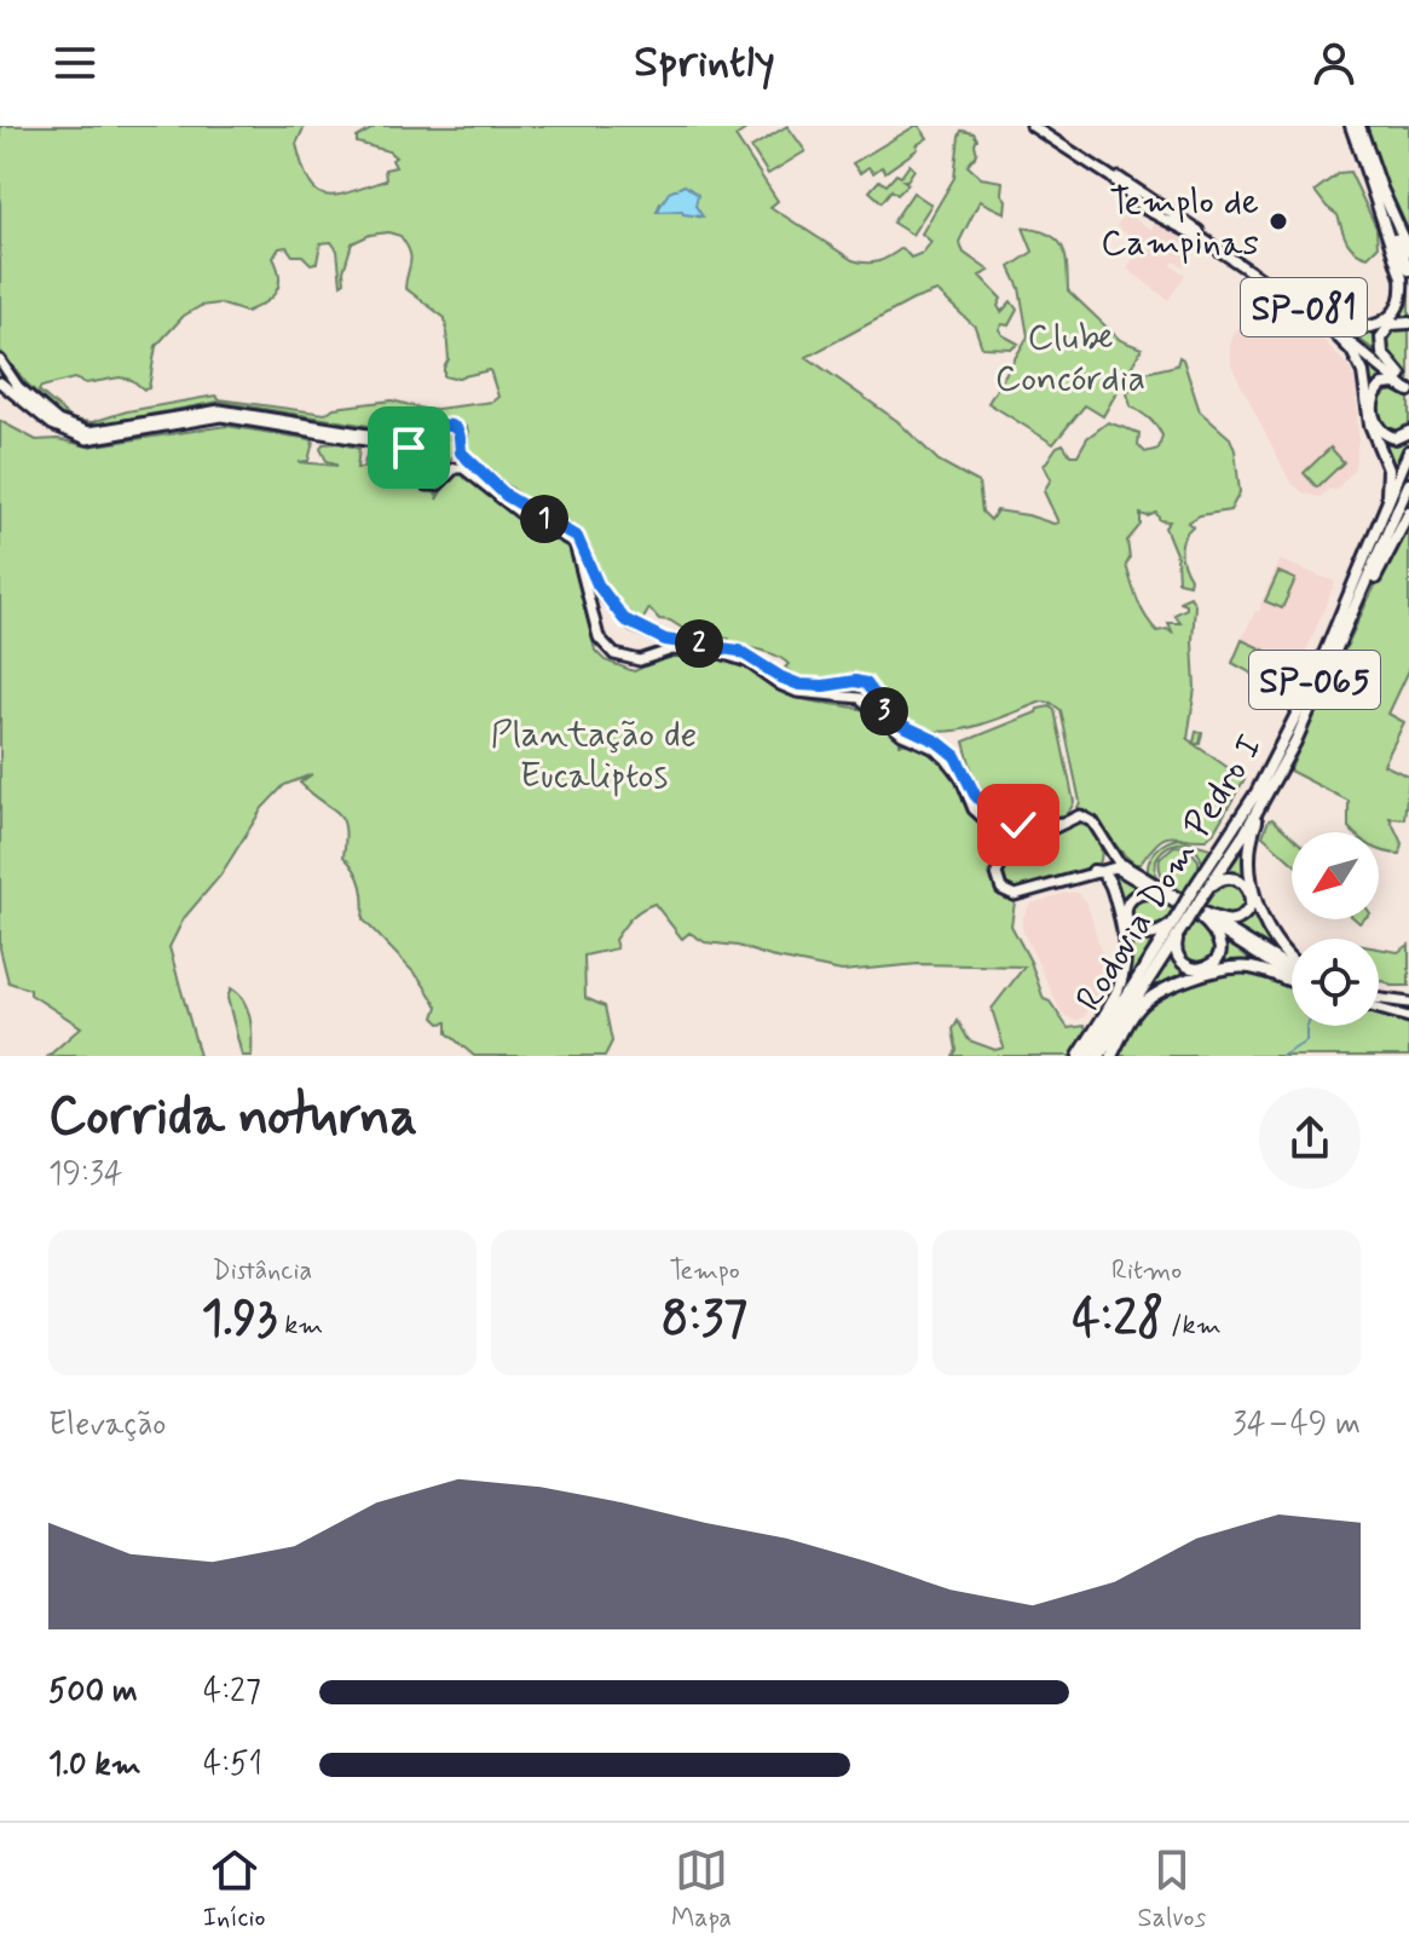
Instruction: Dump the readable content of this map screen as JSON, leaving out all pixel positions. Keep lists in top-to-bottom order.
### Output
{
  "streets": {
    "highway": ["SP-065", "Rodovia Dom Pedro I"],
    "main road": ["SP-081"]
  },
  "parks": ["Clube Concórdia", "Plantação de Eucaliptos"],
  "places": ["Templo de Campinas"],
  "north": "bottom left",
  "page": {
    "header": "Sprintly",
    "pins": ["1", "2", "3"],
    "heading": ["Corrida noturna", "19:34"],
    "stats": [
      ["Distância", "1.93 km"],
      ["Tempo", "8:37"],
      ["Ritmo", "4:28 /km"]
    ],
    "chart": ["Elevação", "34–49 m"],
    "list": [
      {
        "name": "500 m",
        "note": "4:27"
      },
      {
        "name": "1.0 km",
        "note": "4:51"
      }
    ],
    "tabs": ["Início", "Mapa", "Salvos"]
  }
}
